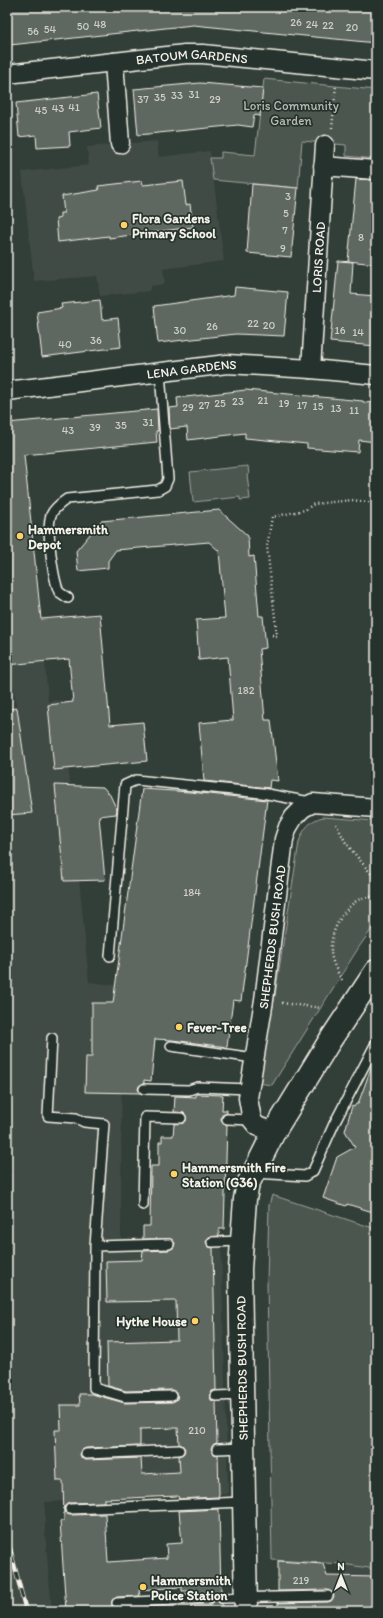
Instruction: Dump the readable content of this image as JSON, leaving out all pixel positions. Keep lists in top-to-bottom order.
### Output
{
  "streets": {
    "main road": ["SHEPHERDS BUSH ROAD"],
    "street": ["BATOUM GARDENS", "LORIS ROAD", "LENA GARDENS"]
  },
  "crossings": [
    ["LORIS ROAD", "LENA GARDENS"]
  ],
  "parks": ["Loris Community Garden"],
  "places": [
    "Flora Gardens Primary School",
    "Hammersmith Depot",
    "Fever-Tree",
    "Hammersmith Fire Station (G36)",
    "Hythe House",
    "Hammersmith Police Station"
  ],
  "house_numbers": [
    "26",
    "48",
    "24",
    "22",
    "50",
    "20",
    "54",
    "56",
    "31",
    "33",
    "35",
    "37",
    "29",
    "41",
    "43",
    "45",
    "3",
    "5",
    "7",
    "8",
    "9",
    "22",
    "20",
    "26",
    "30",
    "16",
    "14",
    "36",
    "40",
    "21",
    "23",
    "25",
    "19",
    "27",
    "17",
    "15",
    "29",
    "13",
    "11",
    "31",
    "35",
    "39",
    "43",
    "182",
    "184",
    "210",
    "219"
  ],
  "north": "top"
}
